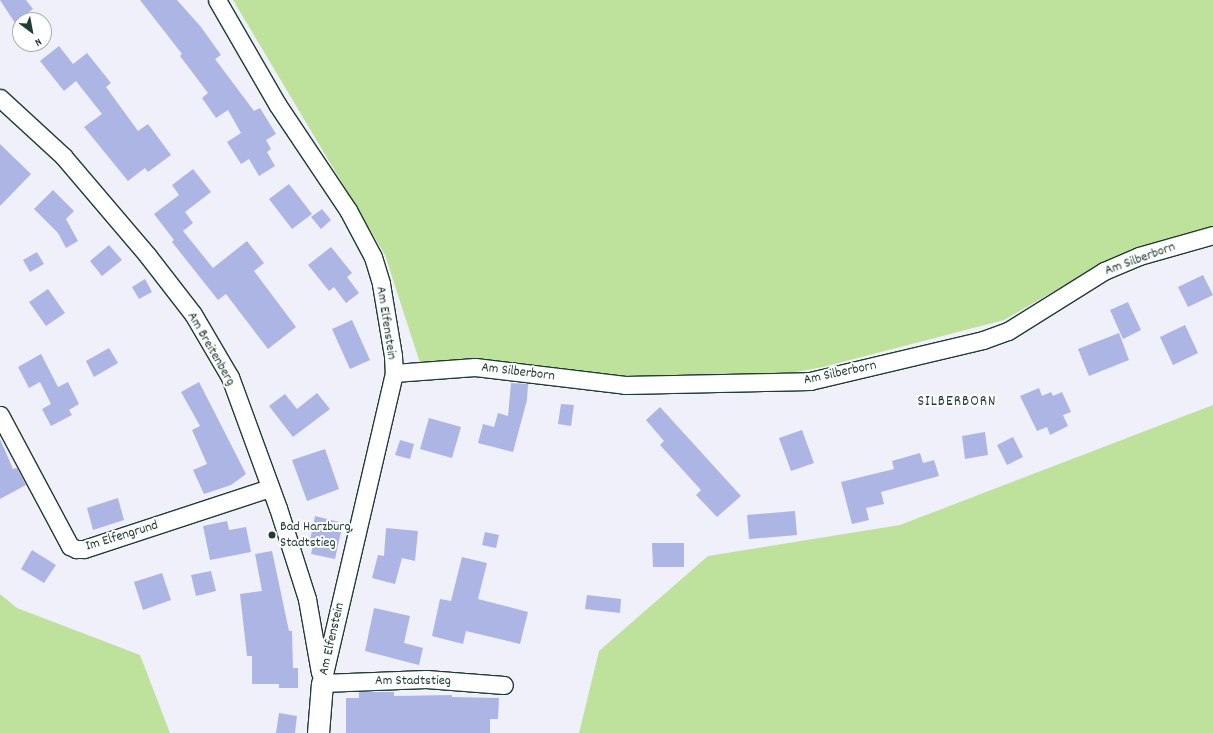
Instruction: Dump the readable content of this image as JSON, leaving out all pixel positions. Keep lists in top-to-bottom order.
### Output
{
  "streets": {
    "street": [
      "Am Silberborn",
      "Am Elfenstein",
      "Am Breitenberg",
      "Im Elfengrund",
      "Am Stadtstieg"
    ]
  },
  "crossings": [
    ["Am Silberborn", "Am Elfenstein"],
    ["Am Elfenstein", "Am Breitenberg"],
    ["Am Elfenstein", "Am Stadtstieg"],
    ["Am Breitenberg", "Im Elfengrund"],
    ["Am Breitenberg", "Am Stadtstieg"]
  ],
  "districts": ["SILBERBORN"],
  "places": ["Bad Harzburg, Stadtstieg"],
  "north": "bottom right"
}
